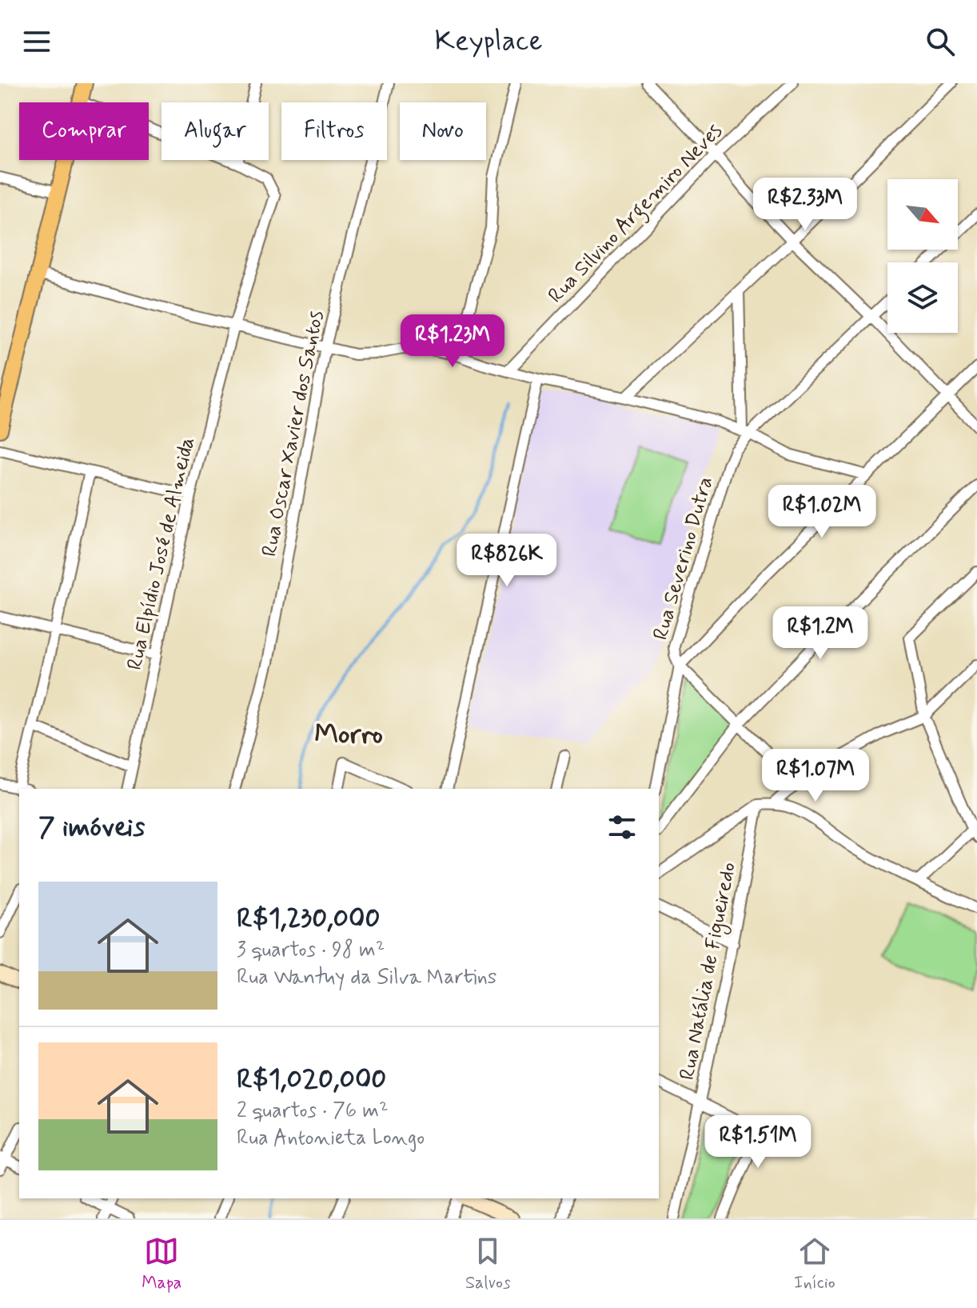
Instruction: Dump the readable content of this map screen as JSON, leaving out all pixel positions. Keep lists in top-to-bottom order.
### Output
{
  "streets": {
    "street": [
      "Rua Silvino Argemiro Neves",
      "Rua Oscar Xavier dos Santos",
      "Rua Elpídio José de Almeida",
      "Rua Severino Dutra",
      "Rua Natália de Figueiredo"
    ]
  },
  "districts": ["Morro"],
  "north": "bottom right",
  "page": {
    "header": "Keyplace",
    "chip": [
      "Comprar",
      "Alugar",
      "Filtros",
      "Novo"
    ],
    "price": [
      "R$2.33M",
      "R$1.23M",
      "R$1.02M",
      "R$826K",
      "R$1.2M",
      "R$1.07M",
      "R$1.51M"
    ],
    "heading": "7 imóveis",
    "list": [
      {
        "name": "R$1,230,000",
        "note": "3 quartos · 98 m² · Rua Wantuy da Silva Martins"
      },
      {
        "name": "R$1,020,000",
        "note": "2 quartos · 76 m² · Rua Antonieta Longo"
      }
    ],
    "tabs": ["Mapa", "Salvos", "Início"]
  }
}
